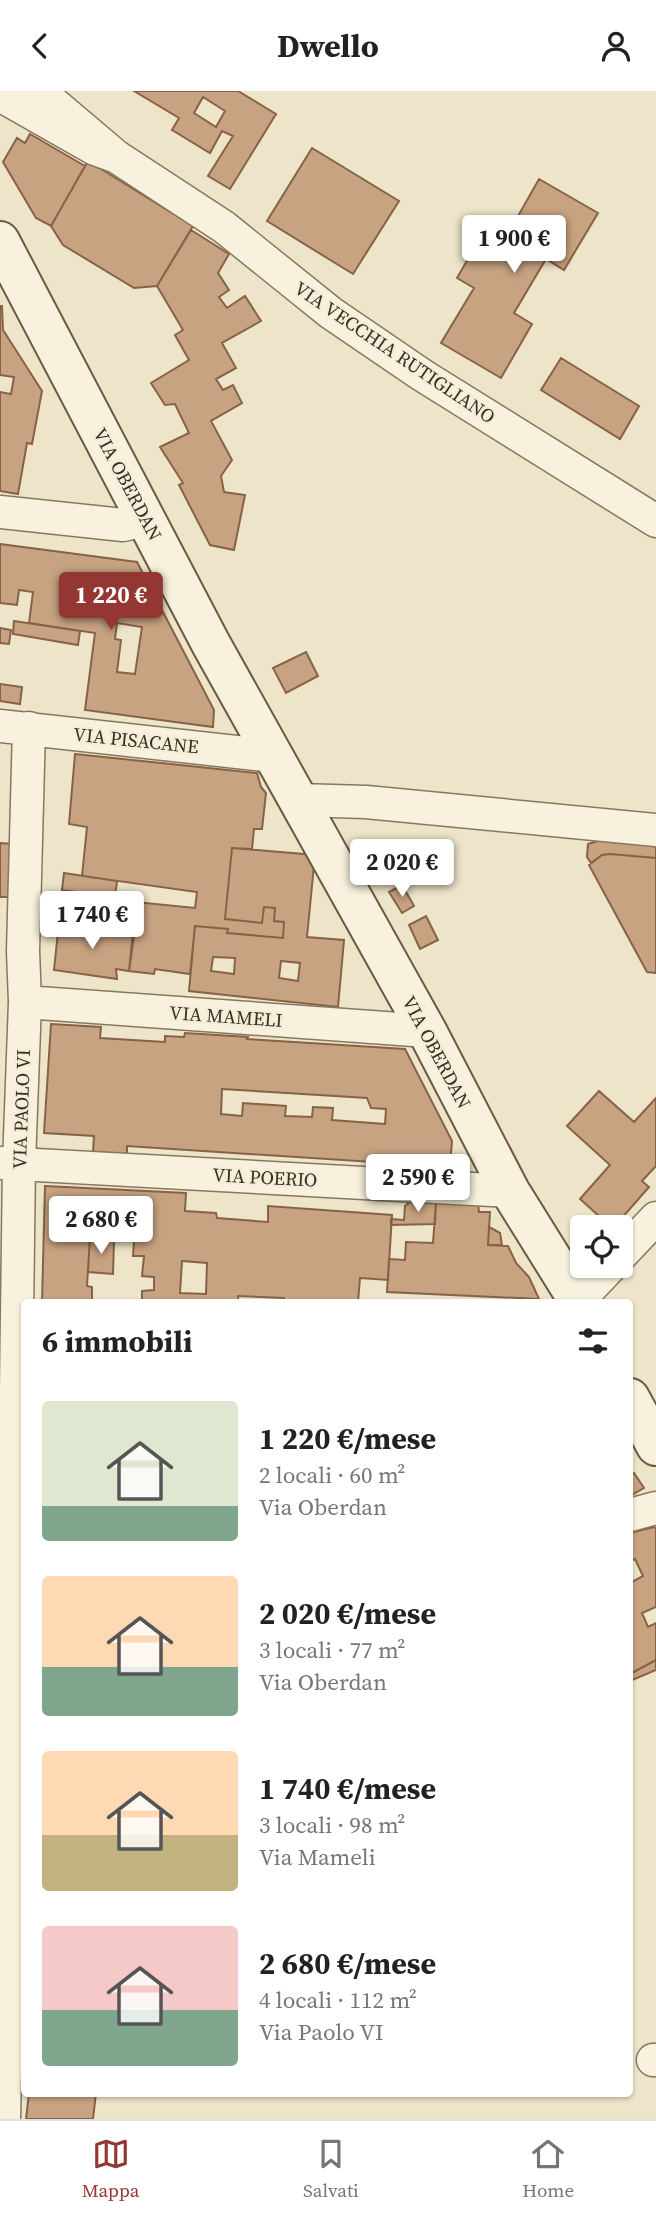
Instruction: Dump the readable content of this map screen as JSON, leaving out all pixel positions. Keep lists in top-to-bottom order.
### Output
{
  "streets": {
    "street": [
      "VIA VECCHIA RUTIGLIANO",
      "VIA OBERDAN",
      "VIA PISACANE",
      "VIA MAMELI",
      "VIA PAOLO VI",
      "VIA POERIO"
    ]
  },
  "crossings": [
    ["VIA OBERDAN", "VIA PISACANE"],
    ["VIA OBERDAN", "VIA MAMELI"],
    ["VIA OBERDAN", "VIA POERIO"],
    ["VIA PISACANE", "VIA PAOLO VI"],
    ["VIA MAMELI", "VIA PAOLO VI"],
    ["VIA PAOLO VI", "VIA POERIO"]
  ],
  "page": {
    "header": "Dwello",
    "price": [
      "1 900 €",
      "1 220 €",
      "2 020 €",
      "1 740 €",
      "2 590 €",
      "2 680 €"
    ],
    "heading": "6 immobili",
    "list": [
      {
        "name": "1 220 €/mese",
        "note": "2 locali · 60 m² · Via Oberdan"
      },
      {
        "name": "2 020 €/mese",
        "note": "3 locali · 77 m² · Via Oberdan"
      },
      {
        "name": "1 740 €/mese",
        "note": "3 locali · 98 m² · Via Mameli"
      },
      {
        "name": "2 680 €/mese",
        "note": "4 locali · 112 m² · Via Paolo VI"
      }
    ],
    "tabs": ["Mappa", "Salvati", "Home"]
  }
}
